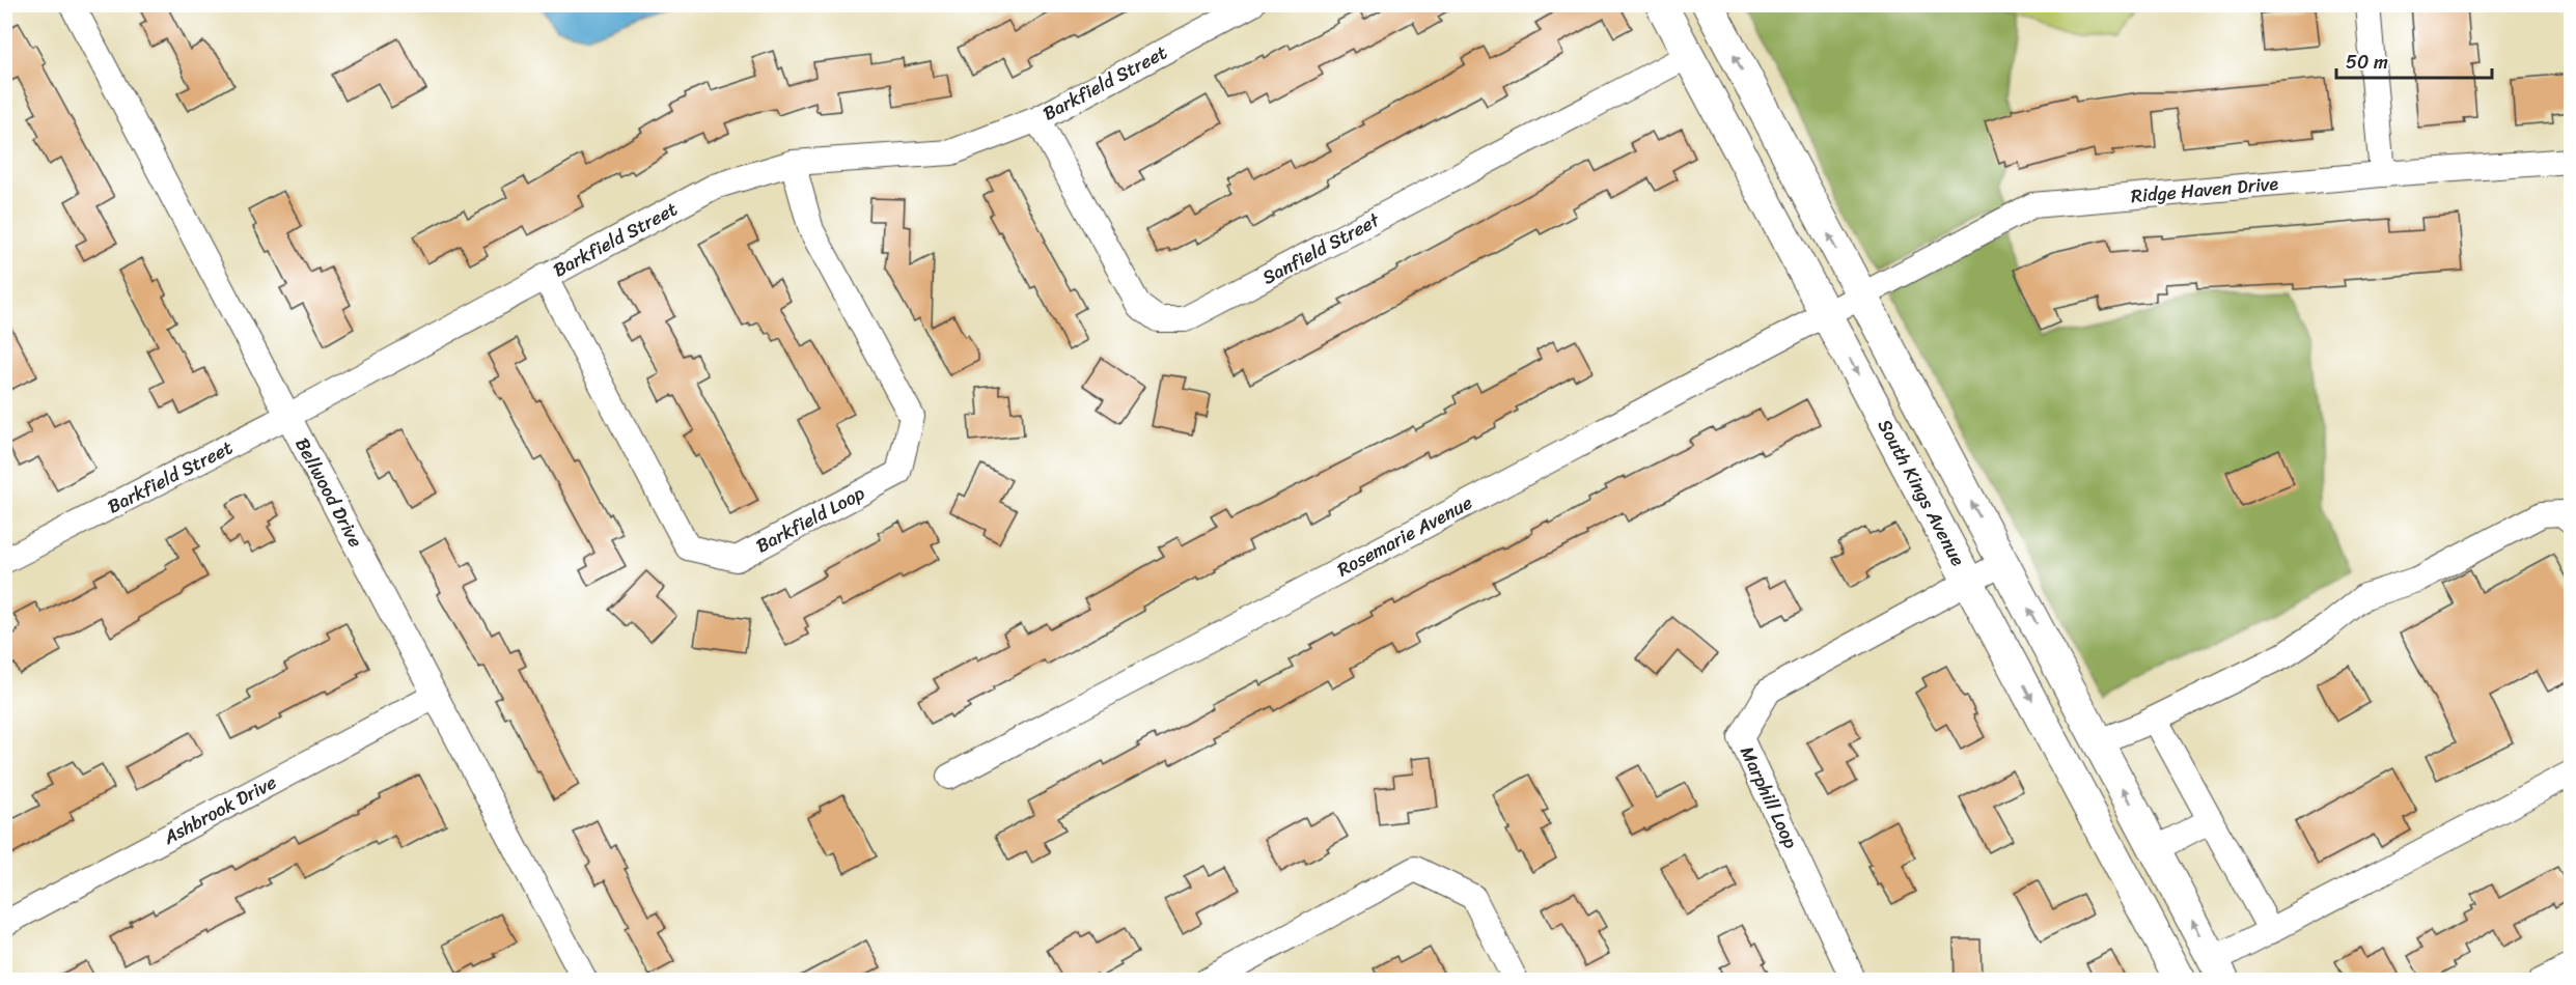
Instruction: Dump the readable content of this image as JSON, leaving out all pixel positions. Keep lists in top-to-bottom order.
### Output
{
  "streets": {
    "main road": ["South Kings Avenue"],
    "street": [
      "Barkfield Street",
      "Ridge Haven Drive",
      "Sanfield Street",
      "Bellwood Drive",
      "Barkfield Loop",
      "Rosemarie Avenue",
      "Marphill Loop",
      "Ashbrook Drive"
    ]
  },
  "crossings": [
    ["Barkfield Street", "Sanfield Street"],
    ["Barkfield Street", "Bellwood Drive"],
    ["Barkfield Street", "Barkfield Loop"],
    ["Ridge Haven Drive", "South Kings Avenue"],
    ["Ridge Haven Drive", "Rosemarie Avenue"],
    ["Sanfield Street", "South Kings Avenue"],
    ["Bellwood Drive", "Ashbrook Drive"],
    ["South Kings Avenue", "Rosemarie Avenue"],
    ["South Kings Avenue", "Marphill Loop"]
  ],
  "scale_bar": "50 m"
}
